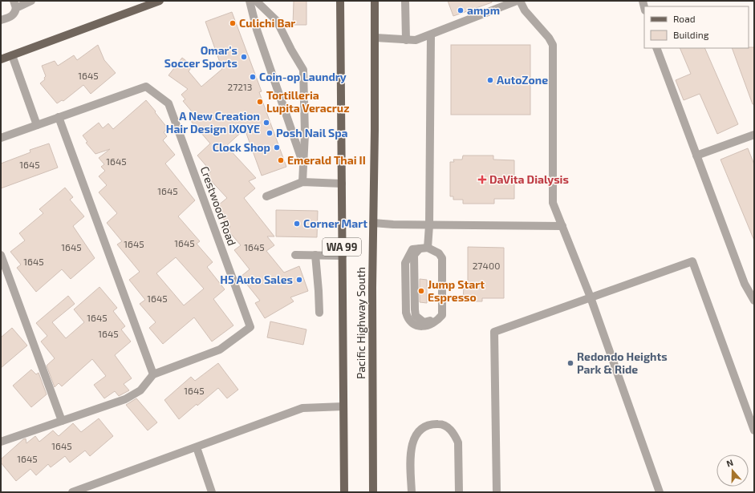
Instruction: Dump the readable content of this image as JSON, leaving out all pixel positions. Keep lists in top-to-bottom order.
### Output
{
  "streets": {
    "main road": ["WA 99", "Pacific Highway South"],
    "street": ["Crestwood Road"]
  },
  "places": {
    "other": [
      "ampm",
      "Culichi Bar",
      "Omar's Soccer Sports",
      "Coin-op Laundry",
      "AutoZone",
      "Tortilleria Lupita Veracruz",
      "A New Creation Hair Design IXOYE",
      "Posh Nail Spa",
      "Clock Shop",
      "Emerald Thai II",
      "Corner Mart",
      "H5 Auto Sales",
      "Jump Start Espresso",
      "Redondo Heights Park & Ride"
    ],
    "health": ["DaVita Dialysis"]
  },
  "house_numbers": [
    "1645",
    "27213",
    "1645",
    "1645",
    "1645",
    "1645",
    "1645",
    "1645",
    "1645",
    "1645",
    "27400",
    "1645",
    "1645",
    "1645",
    "1645",
    "1645",
    "1645"
  ],
  "legend": ["Road", "Building"],
  "north": "top"
}
